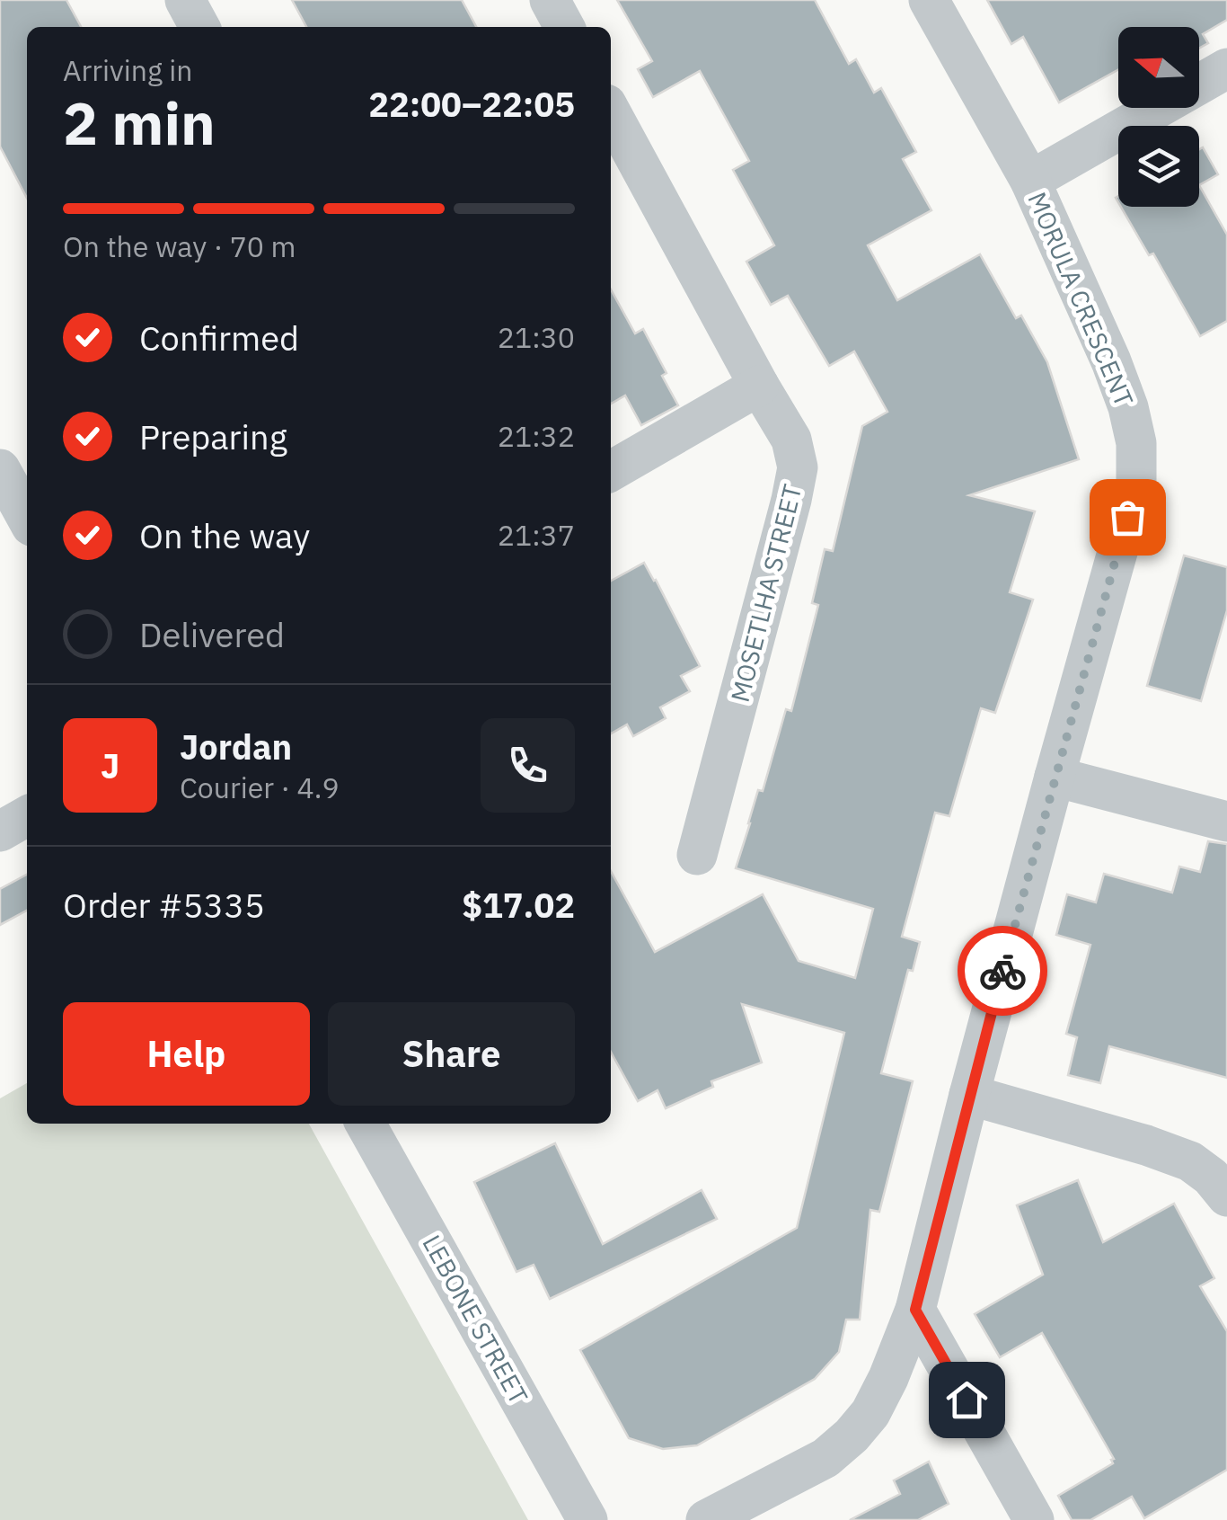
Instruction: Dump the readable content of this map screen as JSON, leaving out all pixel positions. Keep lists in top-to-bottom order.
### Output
{
  "streets": {
    "street": ["MORULA CRESCENT", "MOSETLHA STREET", "LEBONE STREET"]
  },
  "north": "left",
  "page": {
    "heading": ["2 min", "Arriving in", "22:00–22:05"],
    "panel": [
      "Jordan",
      "Courier · 4.9",
      "Order #5335",
      "$17.02"
    ],
    "bar": "On the way · 70 m",
    "list": [
      ["Confirmed", "21:30"],
      ["Preparing", "21:32"],
      ["On the way", "21:37"],
      "Delivered"
    ],
    "round": "J",
    "buttons": ["Help", "Share"]
  }
}
